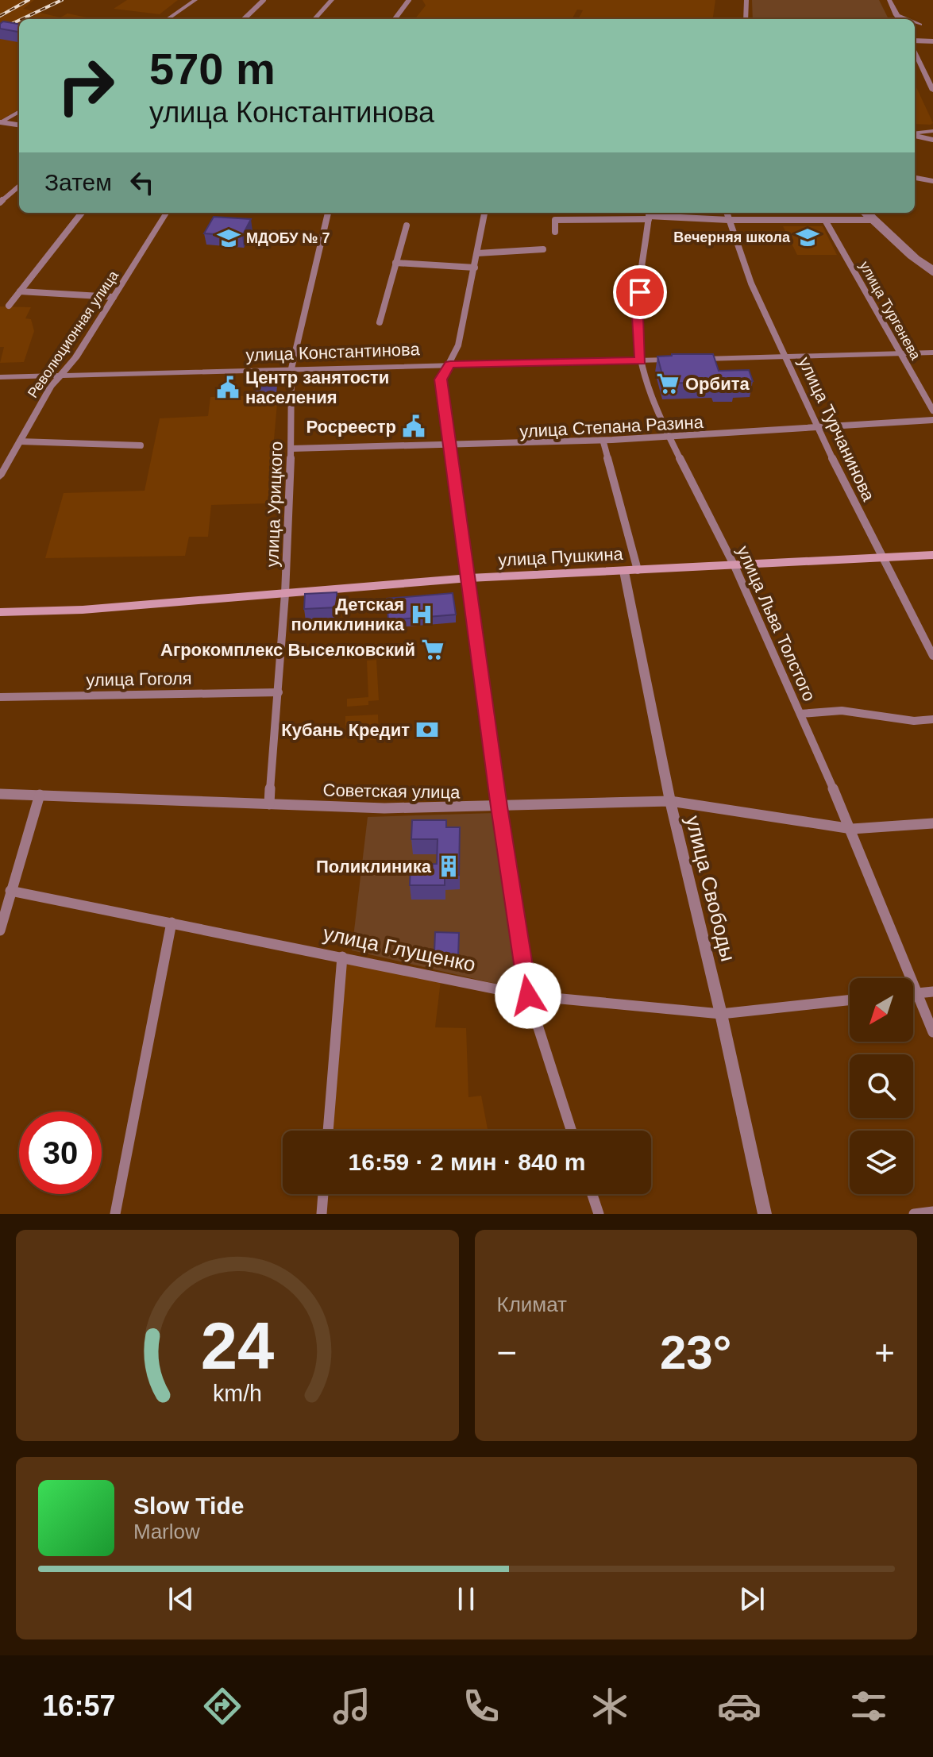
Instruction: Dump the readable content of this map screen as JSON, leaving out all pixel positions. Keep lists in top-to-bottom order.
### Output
{
  "streets": {
    "main road": ["улица Пушкина"],
    "street": [
      "улица Тургенева",
      "Революционная улица",
      "улица Константинова",
      "улица Степана Разина",
      "улица Турчанинова",
      "улица Урицкого",
      "улица Льва Толстого",
      "улица Гоголя",
      "Советская улица",
      "улица Свободы",
      "улица Глущенко"
    ]
  },
  "crossings": [
    ["Революционная улица", "улица Константинова"],
    ["улица Константинова", "улица Урицкого"],
    ["улица Константинова", "улица Льва Толстого"],
    ["улица Степана Разина", "улица Турчанинова"],
    ["улица Степана Разина", "улица Урицкого"],
    ["улица Степана Разина", "улица Льва Толстого"],
    ["улица Турчанинова", "улица Пушкина"],
    ["улица Урицкого", "улица Пушкина"],
    ["улица Урицкого", "улица Гоголя"],
    ["улица Урицкого", "Советская улица"],
    ["улица Пушкина", "улица Льва Толстого"],
    ["улица Пушкина", "улица Свободы"],
    ["улица Льва Толстого", "Советская улица"],
    ["Советская улица", "улица Свободы"],
    ["улица Свободы", "улица Глущенко"]
  ],
  "places": {
    "school or university": ["Вечерняя школа", "МДОБУ № 7"],
    "supermarket": ["Орбита", "Агрокомплекс Выселковский"],
    "public building": ["Центр занятости населения", "Росреестр"],
    "hospital": ["Детская поликлиника"],
    "bank": ["Кубань Кредит"],
    "building": ["Поликлиника"]
  },
  "north": "bottom left",
  "page": {
    "turn": ["570 m", "улица Константинова"],
    "then": "Затем",
    "limit": "30",
    "trip": "16:59 · 2 мин · 840 m",
    "tile": "Климат",
    "heat": ["−", "23°", "+"],
    "song": ["Slow Tide", "Marlow"],
    "tabs": "16:57",
    "gauge": ["24", "km/h"]
  }
}
